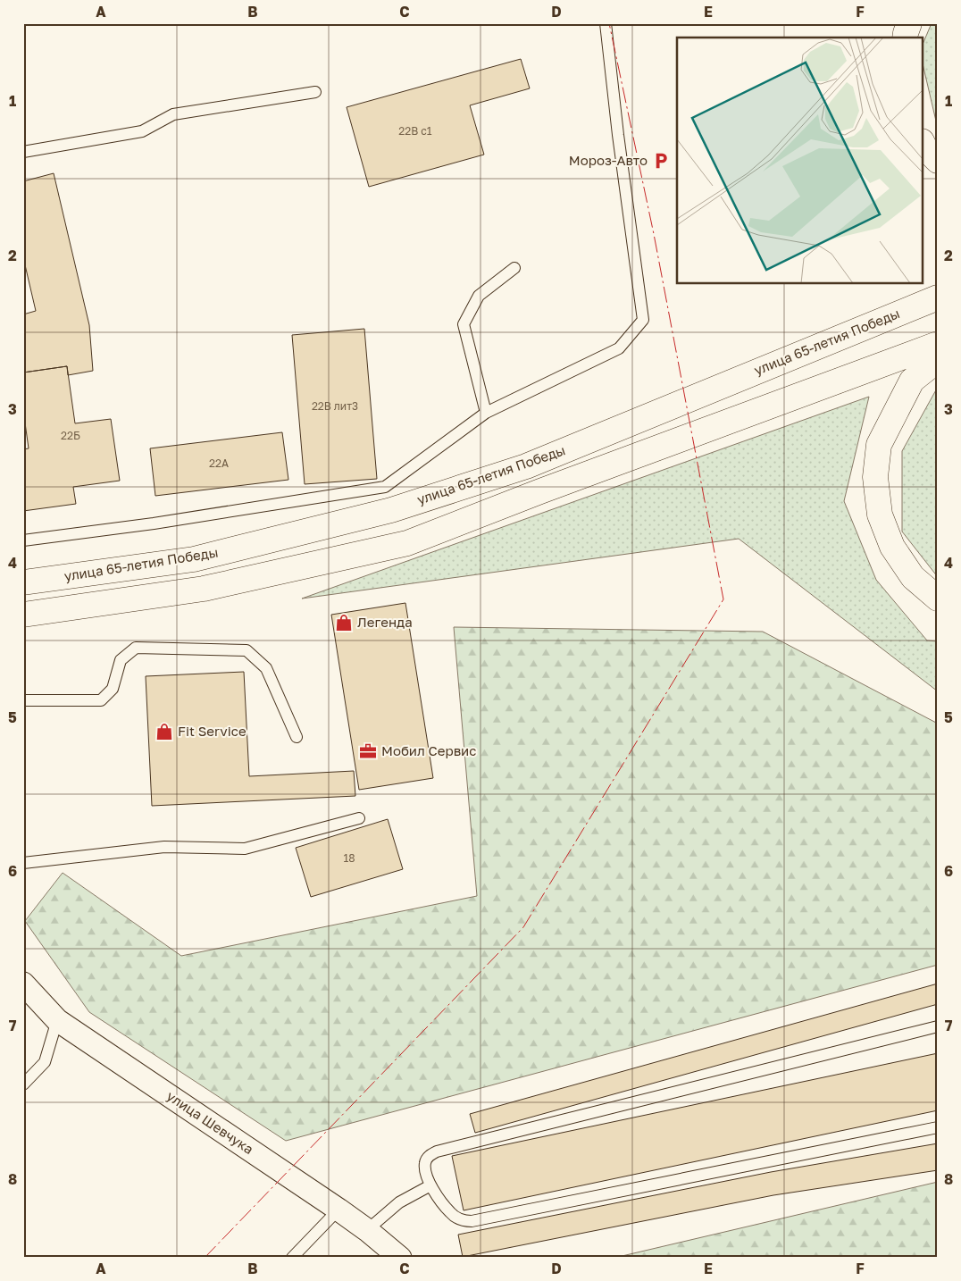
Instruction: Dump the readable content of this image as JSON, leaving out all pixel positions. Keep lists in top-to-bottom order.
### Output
{
  "streets": {
    "main road": ["улица 65-летия Победы"],
    "street": ["улица Шевчука"]
  },
  "places": {
    "parking": ["Мороз-Авто"],
    "shop": ["Легенда", "Fit Service"],
    "office": ["Мобил Сервис"]
  },
  "house_numbers": [
    "22В с1",
    "22В лит3",
    "22Б",
    "22А",
    "18"
  ],
  "grid": {
    "columns": [
      "A",
      "B",
      "C",
      "D",
      "E",
      "F"
    ],
    "rows": [
      "1",
      "2",
      "3",
      "4",
      "5",
      "6",
      "7",
      "8"
    ]
  }
}
